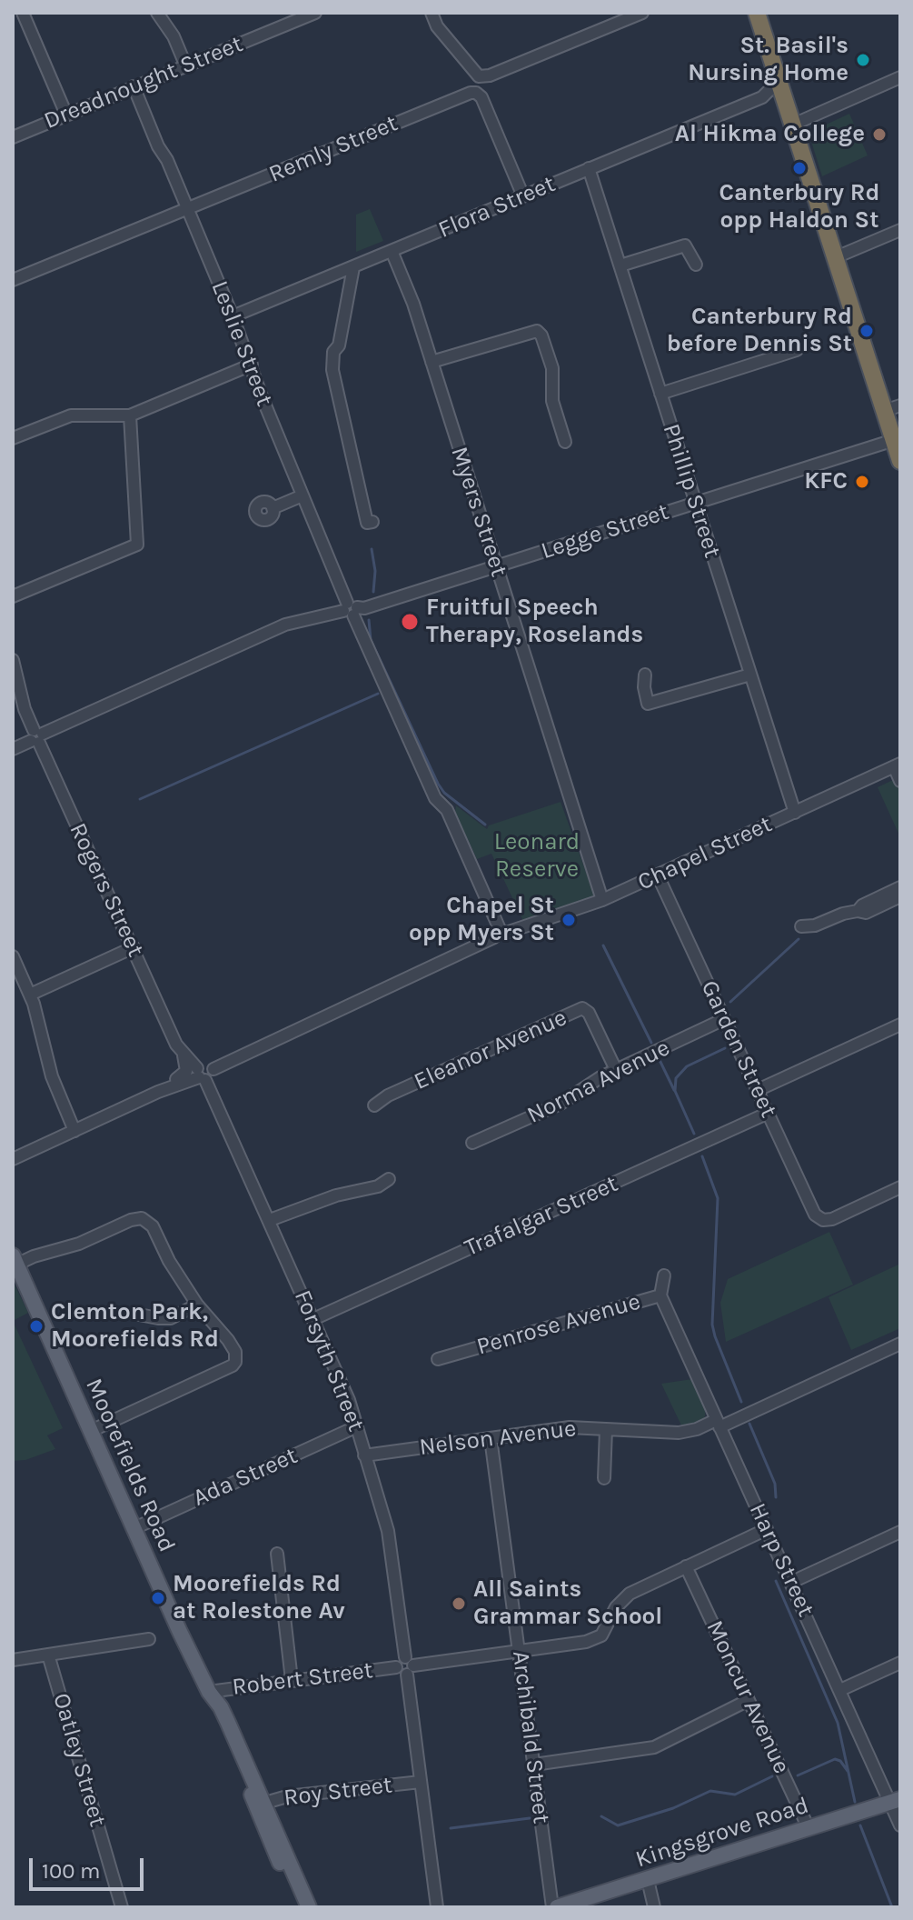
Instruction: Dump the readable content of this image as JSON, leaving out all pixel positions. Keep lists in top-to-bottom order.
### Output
{
  "streets": {
    "main road": ["Moorefields Road", "Kingsgrove Road"],
    "street": [
      "Dreadnought Street",
      "Remly Street",
      "Flora Street",
      "Leslie Street",
      "Phillip Street",
      "Myers Street",
      "Legge Street",
      "Chapel Street",
      "Rogers Street",
      "Garden Street",
      "Eleanor Avenue",
      "Norma Avenue",
      "Trafalgar Street",
      "Penrose Avenue",
      "Forsyth Street",
      "Nelson Avenue",
      "Ada Street",
      "Harp Street",
      "Robert Street",
      "Moncur Avenue",
      "Archibald Street",
      "Oatley Street",
      "Roy Street"
    ]
  },
  "crossings": [
    ["Dreadnought Street", "Leslie Street"],
    ["Remly Street", "Leslie Street"],
    ["Flora Street", "Leslie Street"],
    ["Flora Street", "Phillip Street"],
    ["Flora Street", "Myers Street"],
    ["Leslie Street", "Legge Street"],
    ["Leslie Street", "Chapel Street"],
    ["Phillip Street", "Legge Street"],
    ["Phillip Street", "Chapel Street"],
    ["Myers Street", "Legge Street"],
    ["Myers Street", "Chapel Street"],
    ["Legge Street", "Rogers Street"],
    ["Chapel Street", "Rogers Street"],
    ["Chapel Street", "Garden Street"],
    ["Chapel Street", "Forsyth Street"],
    ["Rogers Street", "Forsyth Street"],
    ["Garden Street", "Norma Avenue"],
    ["Garden Street", "Trafalgar Street"],
    ["Eleanor Avenue", "Norma Avenue"],
    ["Trafalgar Street", "Forsyth Street"],
    ["Penrose Avenue", "Harp Street"],
    ["Forsyth Street", "Nelson Avenue"],
    ["Forsyth Street", "Ada Street"],
    ["Forsyth Street", "Robert Street"],
    ["Forsyth Street", "Roy Street"],
    ["Nelson Avenue", "Harp Street"],
    ["Nelson Avenue", "Archibald Street"],
    ["Moorefields Road", "Ada Street"],
    ["Moorefields Road", "Robert Street"],
    ["Moorefields Road", "Roy Street"],
    ["Harp Street", "Kingsgrove Road"],
    ["Moncur Avenue", "Kingsgrove Road"],
    ["Archibald Street", "Kingsgrove Road"]
  ],
  "parks": ["Leonard Reserve"],
  "places": [
    "St. Basil's Nursing Home",
    "Al Hikma College",
    "Canterbury Rd opp Haldon St",
    "Canterbury Rd before Dennis St",
    "KFC",
    "Fruitful Speech Therapy, Roselands",
    "Chapel St opp Myers St",
    "Clemton Park, Moorefields Rd",
    "Moorefields Rd at Rolestone Av",
    "All Saints Grammar School"
  ],
  "scale_bar": "100 m"
}
